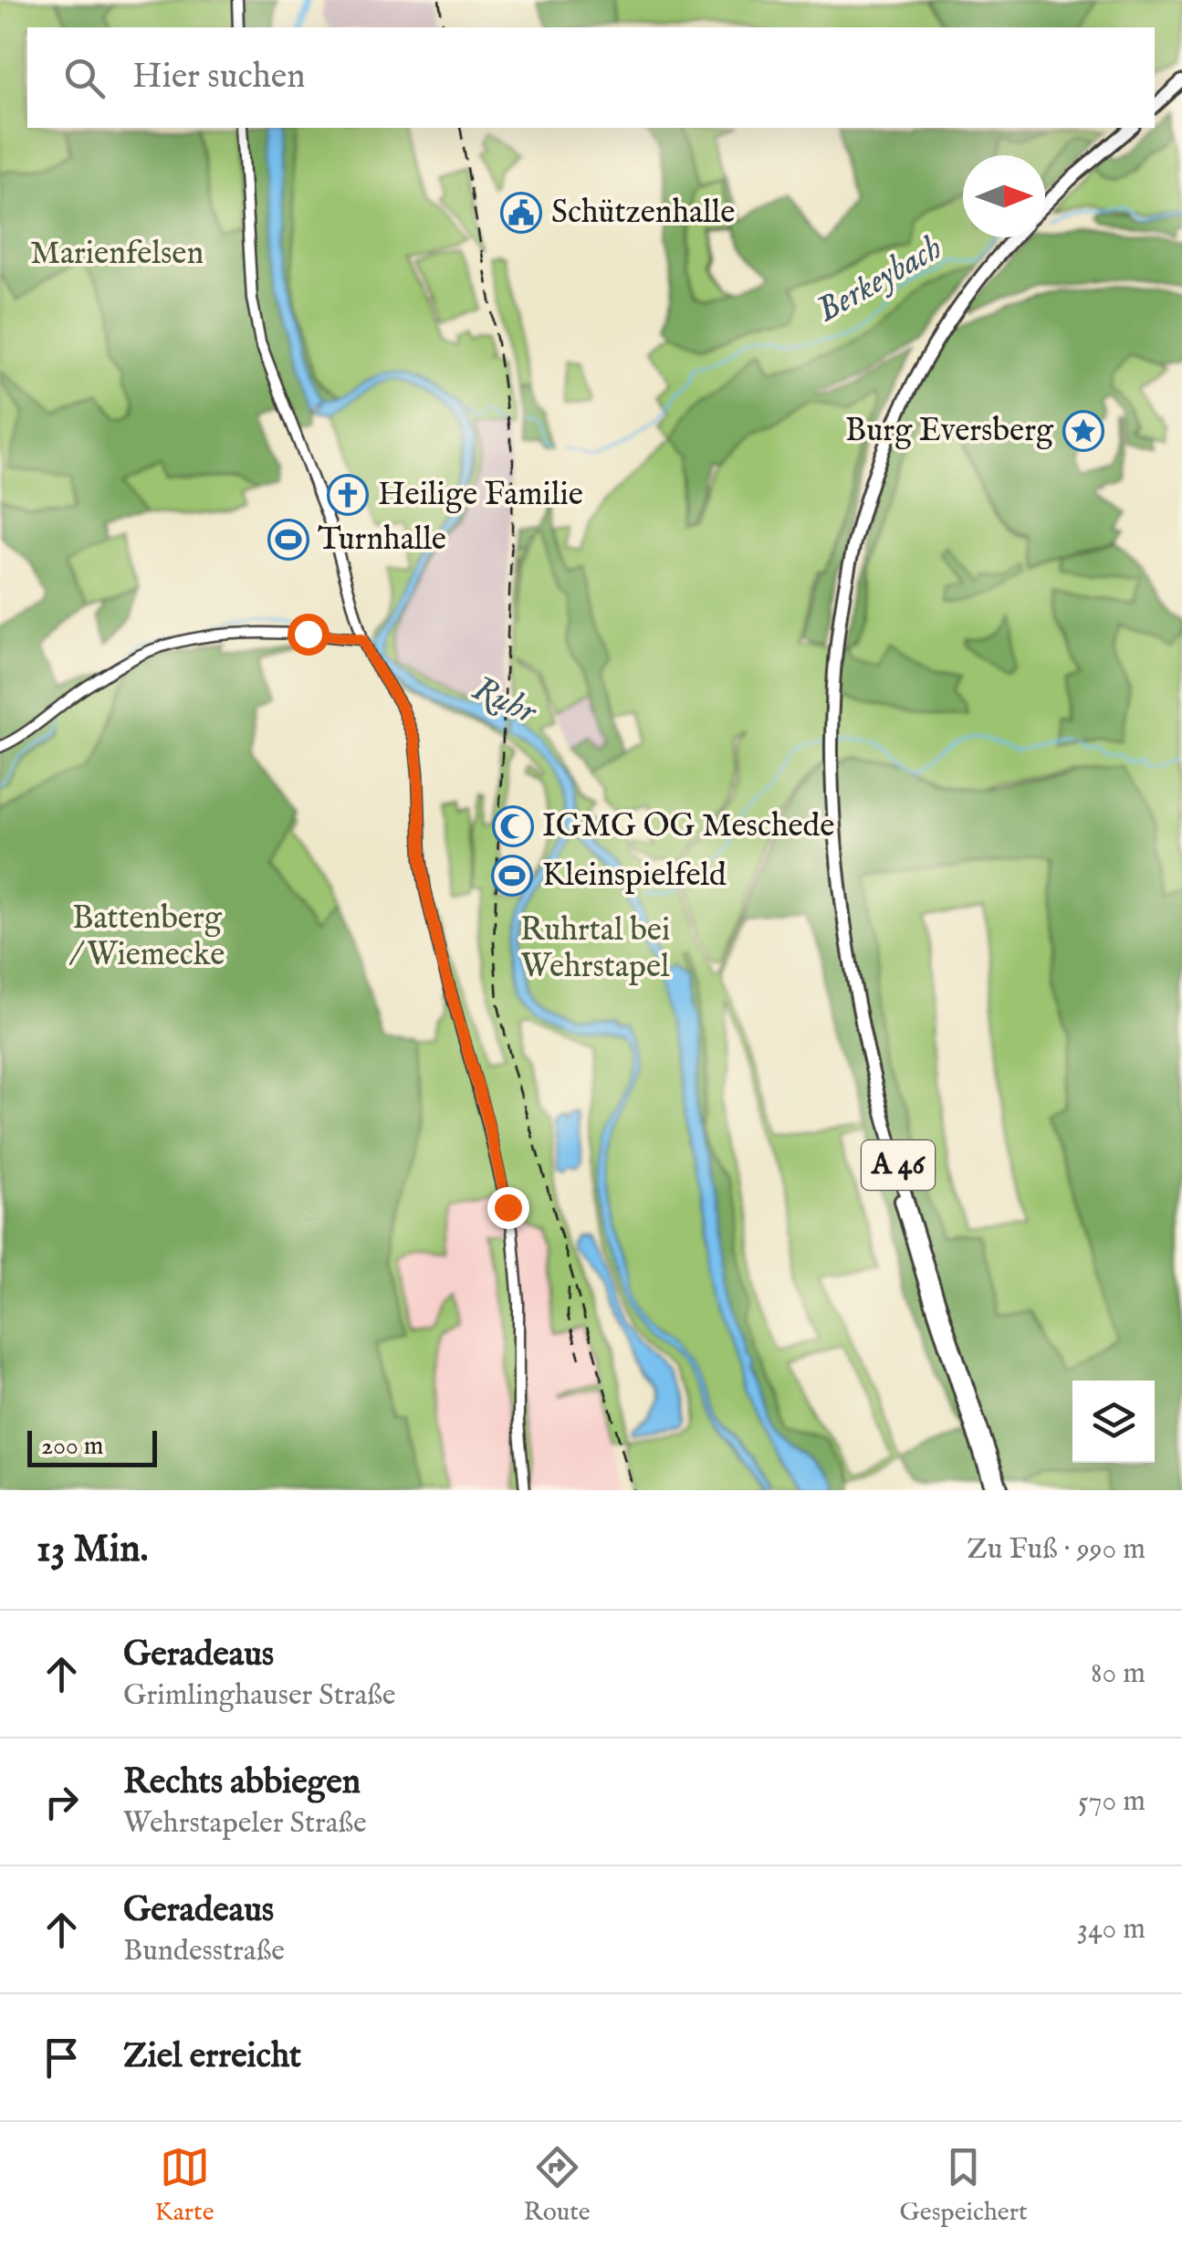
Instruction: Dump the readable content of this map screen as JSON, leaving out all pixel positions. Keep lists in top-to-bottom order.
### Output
{
  "streets": {
    "highway": ["A 46"]
  },
  "water": ["Berkeybach", "Ruhr"],
  "parks": ["Marienfelsen", "Battenberg / Wiemecke", "Ruhrtal bei Wehrstapel"],
  "places": {
    "public building": ["Schützenhalle"],
    "place": ["Burg Eversberg"],
    "church": ["Heilige Familie"],
    "sports": ["Turnhalle", "Kleinspielfeld"],
    "mosque": ["IGMG OG Meschede"]
  },
  "scale_bar": "200 m",
  "north": "right",
  "page": {
    "search": "Hier suchen",
    "scale": "200 m",
    "heading": ["13 Min.", "Zu Fuß · 990 m"],
    "list": [
      ["Geradeaus", "Grimlinghauser Straße", "80 m"],
      ["Rechts abbiegen", "Wehrstapeler Straße", "570 m"],
      ["Geradeaus", "Bundesstraße", "340 m"],
      "Ziel erreicht"
    ],
    "nav": ["Karte", "Route", "Gespeichert"]
  }
}
